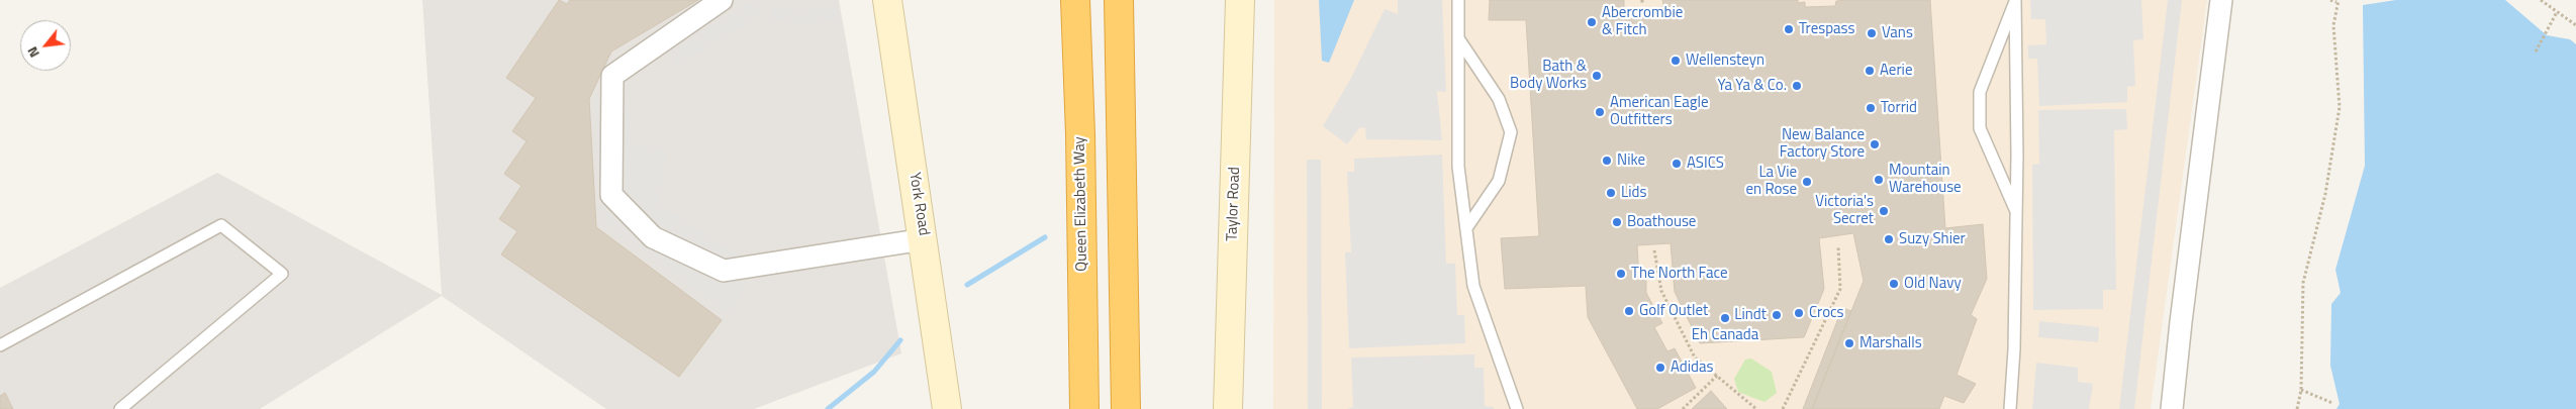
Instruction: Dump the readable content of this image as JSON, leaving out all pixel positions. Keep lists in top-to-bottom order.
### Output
{
  "streets": {
    "highway": ["Queen Elizabeth Way"],
    "main road": ["York Road", "Taylor Road"]
  },
  "places": [
    "Abercrombie & Fitch",
    "Trespass",
    "Vans",
    "Wellensteyn",
    "Aerie",
    "Bath & Body Works",
    "Ya Ya & Co.",
    "Torrid",
    "American Eagle Outfitters",
    "New Balance Factory Store",
    "Nike",
    "ASICS",
    "Mountain Warehouse",
    "La Vie en Rose",
    "Lids",
    "Victoria's Secret",
    "Boathouse",
    "Suzy Shier",
    "The North Face",
    "Old Navy",
    "Golf Outlet",
    "Crocs",
    "Lindt",
    "Eh Canada",
    "Marshalls",
    "Adidas"
  ],
  "north": "bottom left"
}
